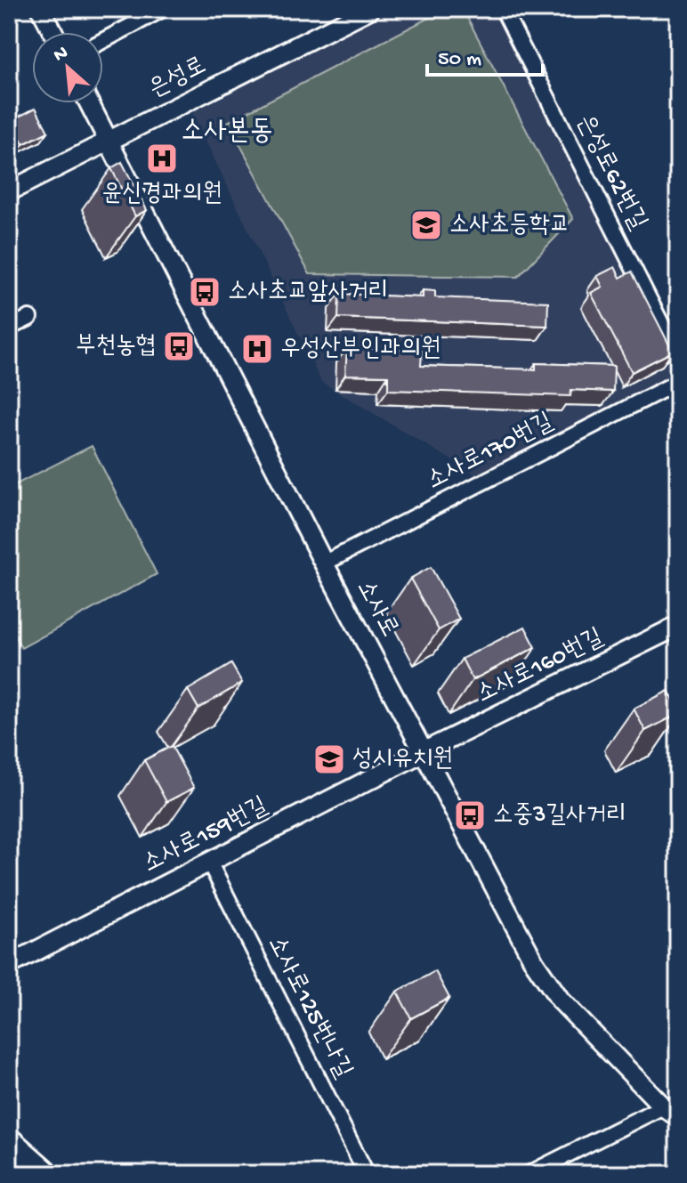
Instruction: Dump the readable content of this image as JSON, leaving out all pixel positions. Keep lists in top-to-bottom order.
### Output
{
  "streets": {
    "street": [
      "은성로",
      "은성로62번길",
      "소사로170번길",
      "소사로",
      "소사로160번길",
      "소사로159번길",
      "소사로125번나길"
    ]
  },
  "crossings": [
    ["은성로", "소사로"],
    ["소사로170번길", "소사로"],
    ["소사로", "소사로160번길"],
    ["소사로", "소사로159번길"],
    ["소사로160번길", "소사로159번길"],
    ["소사로159번길", "소사로125번나길"]
  ],
  "districts": ["소사본동"],
  "places": {
    "hospital": ["윤신경과의원", "우성산부인과의원"],
    "school or university": ["소사초등학교", "성시유치원"],
    "bus stop": ["소사초교앞사거리", "부천농협", "소중3길사거리"]
  },
  "scale_bar": "50 m",
  "north": "top left"
}
